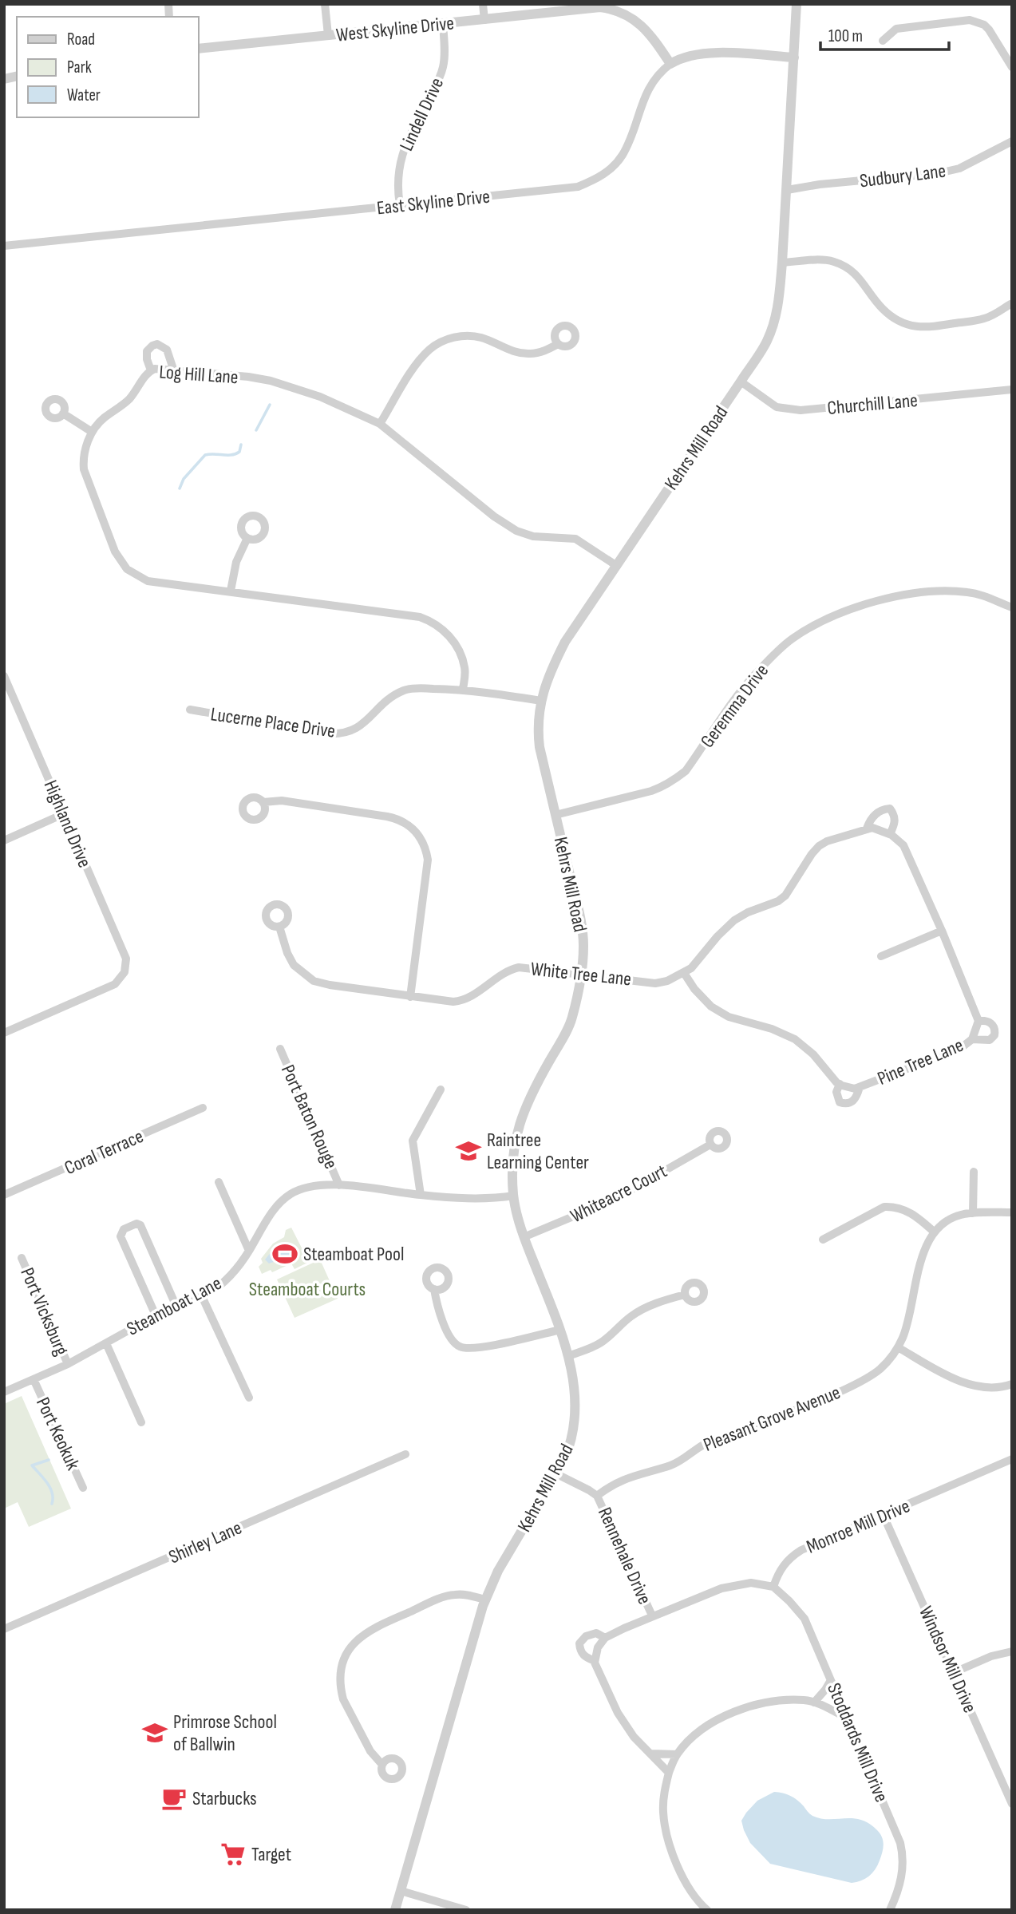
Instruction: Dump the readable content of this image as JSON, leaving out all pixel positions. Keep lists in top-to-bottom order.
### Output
{
  "streets": {
    "street": [
      "West Skyline Drive",
      "Lindell Drive",
      "Sudbury Lane",
      "East Skyline Drive",
      "Log Hill Lane",
      "Churchill Lane",
      "Kehrs Mill Road",
      "Geremma Drive",
      "Lucerne Place Drive",
      "Highland Drive",
      "White Tree Lane",
      "Pine Tree Lane",
      "Port Baton Rouge",
      "Coral Terrace",
      "Whiteacre Court",
      "Steamboat Lane",
      "Port Vicksburg",
      "Pleasant Grove Avenue",
      "Port Keokuk",
      "Monroe Mill Drive",
      "Shirley Lane",
      "Rennehale Drive",
      "Windsor Mill Drive",
      "Stoddards Mill Drive"
    ]
  },
  "crossings": [
    ["West Skyline Drive", "Lindell Drive"],
    ["West Skyline Drive", "East Skyline Drive"],
    ["Lindell Drive", "East Skyline Drive"],
    ["Sudbury Lane", "Kehrs Mill Road"],
    ["East Skyline Drive", "Kehrs Mill Road"],
    ["Log Hill Lane", "Kehrs Mill Road"],
    ["Log Hill Lane", "Lucerne Place Drive"],
    ["Churchill Lane", "Kehrs Mill Road"],
    ["Kehrs Mill Road", "Geremma Drive"],
    ["Kehrs Mill Road", "Lucerne Place Drive"],
    ["Kehrs Mill Road", "White Tree Lane"],
    ["Kehrs Mill Road", "Whiteacre Court"],
    ["Kehrs Mill Road", "Steamboat Lane"],
    ["White Tree Lane", "Pine Tree Lane"],
    ["Port Baton Rouge", "Steamboat Lane"],
    ["Steamboat Lane", "Port Vicksburg"],
    ["Steamboat Lane", "Port Keokuk"],
    ["Pleasant Grove Avenue", "Rennehale Drive"],
    ["Monroe Mill Drive", "Windsor Mill Drive"],
    ["Monroe Mill Drive", "Stoddards Mill Drive"]
  ],
  "parks": ["Steamboat Courts"],
  "places": {
    "school or university": ["Raintree Learning Center", "Primrose School of Ballwin"],
    "sports": ["Steamboat Pool"],
    "cafe": ["Starbucks"],
    "supermarket": ["Target"]
  },
  "legend": ["Road", "Park", "Water"],
  "scale_bar": "100 m"
}
